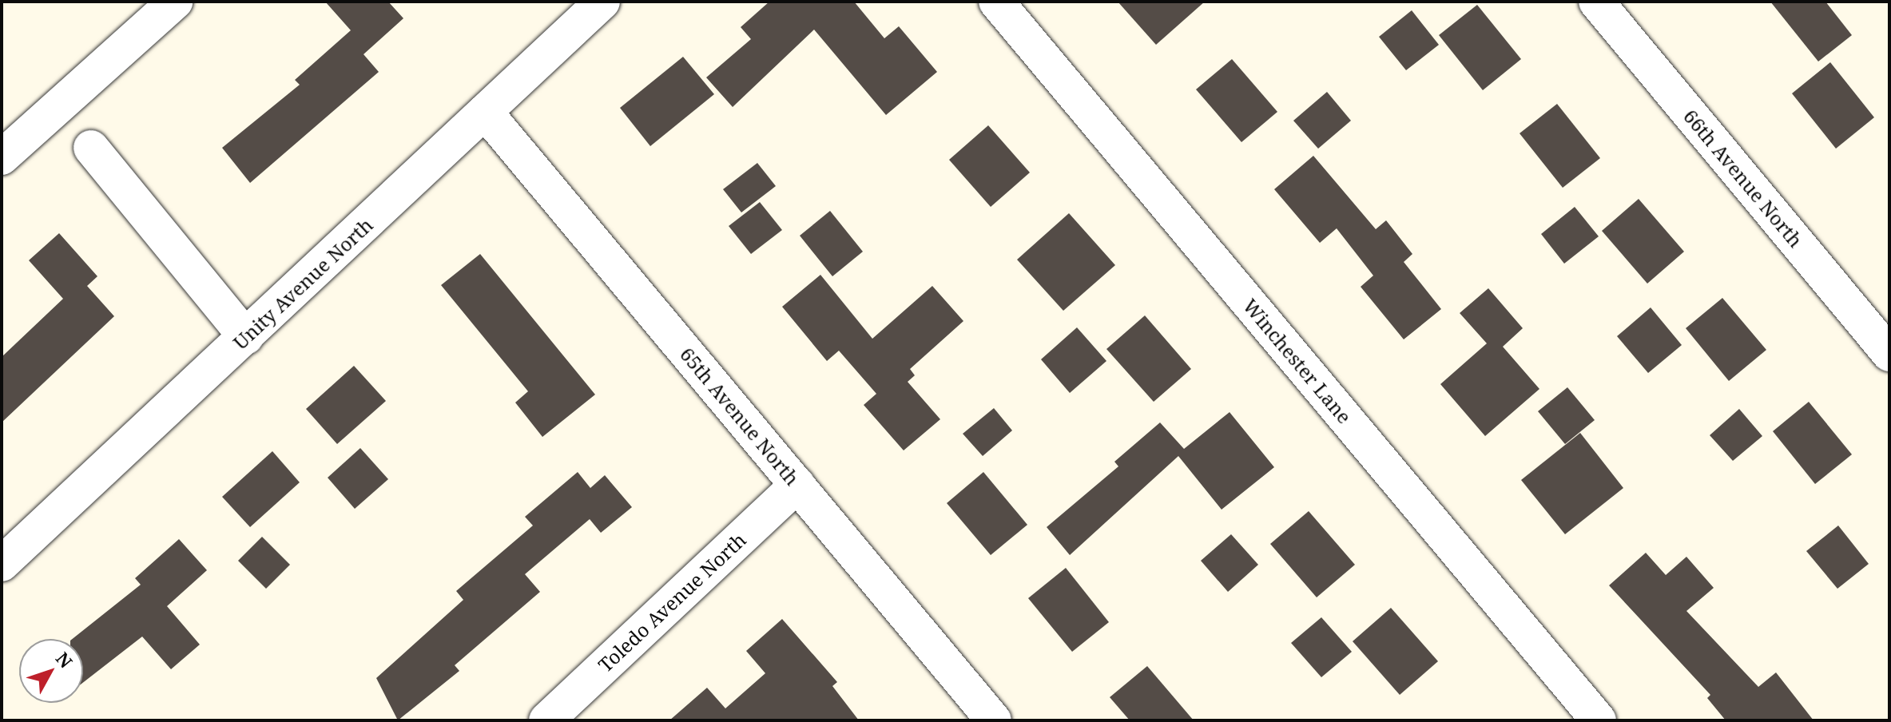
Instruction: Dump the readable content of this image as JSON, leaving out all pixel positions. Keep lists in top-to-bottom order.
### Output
{
  "streets": {
    "street": [
      "66th Avenue North",
      "Unity Avenue North",
      "Winchester Lane",
      "65th Avenue North",
      "Toledo Avenue North"
    ]
  },
  "crossings": [
    ["Unity Avenue North", "65th Avenue North"],
    ["65th Avenue North", "Toledo Avenue North"]
  ],
  "north": "top right"
}
